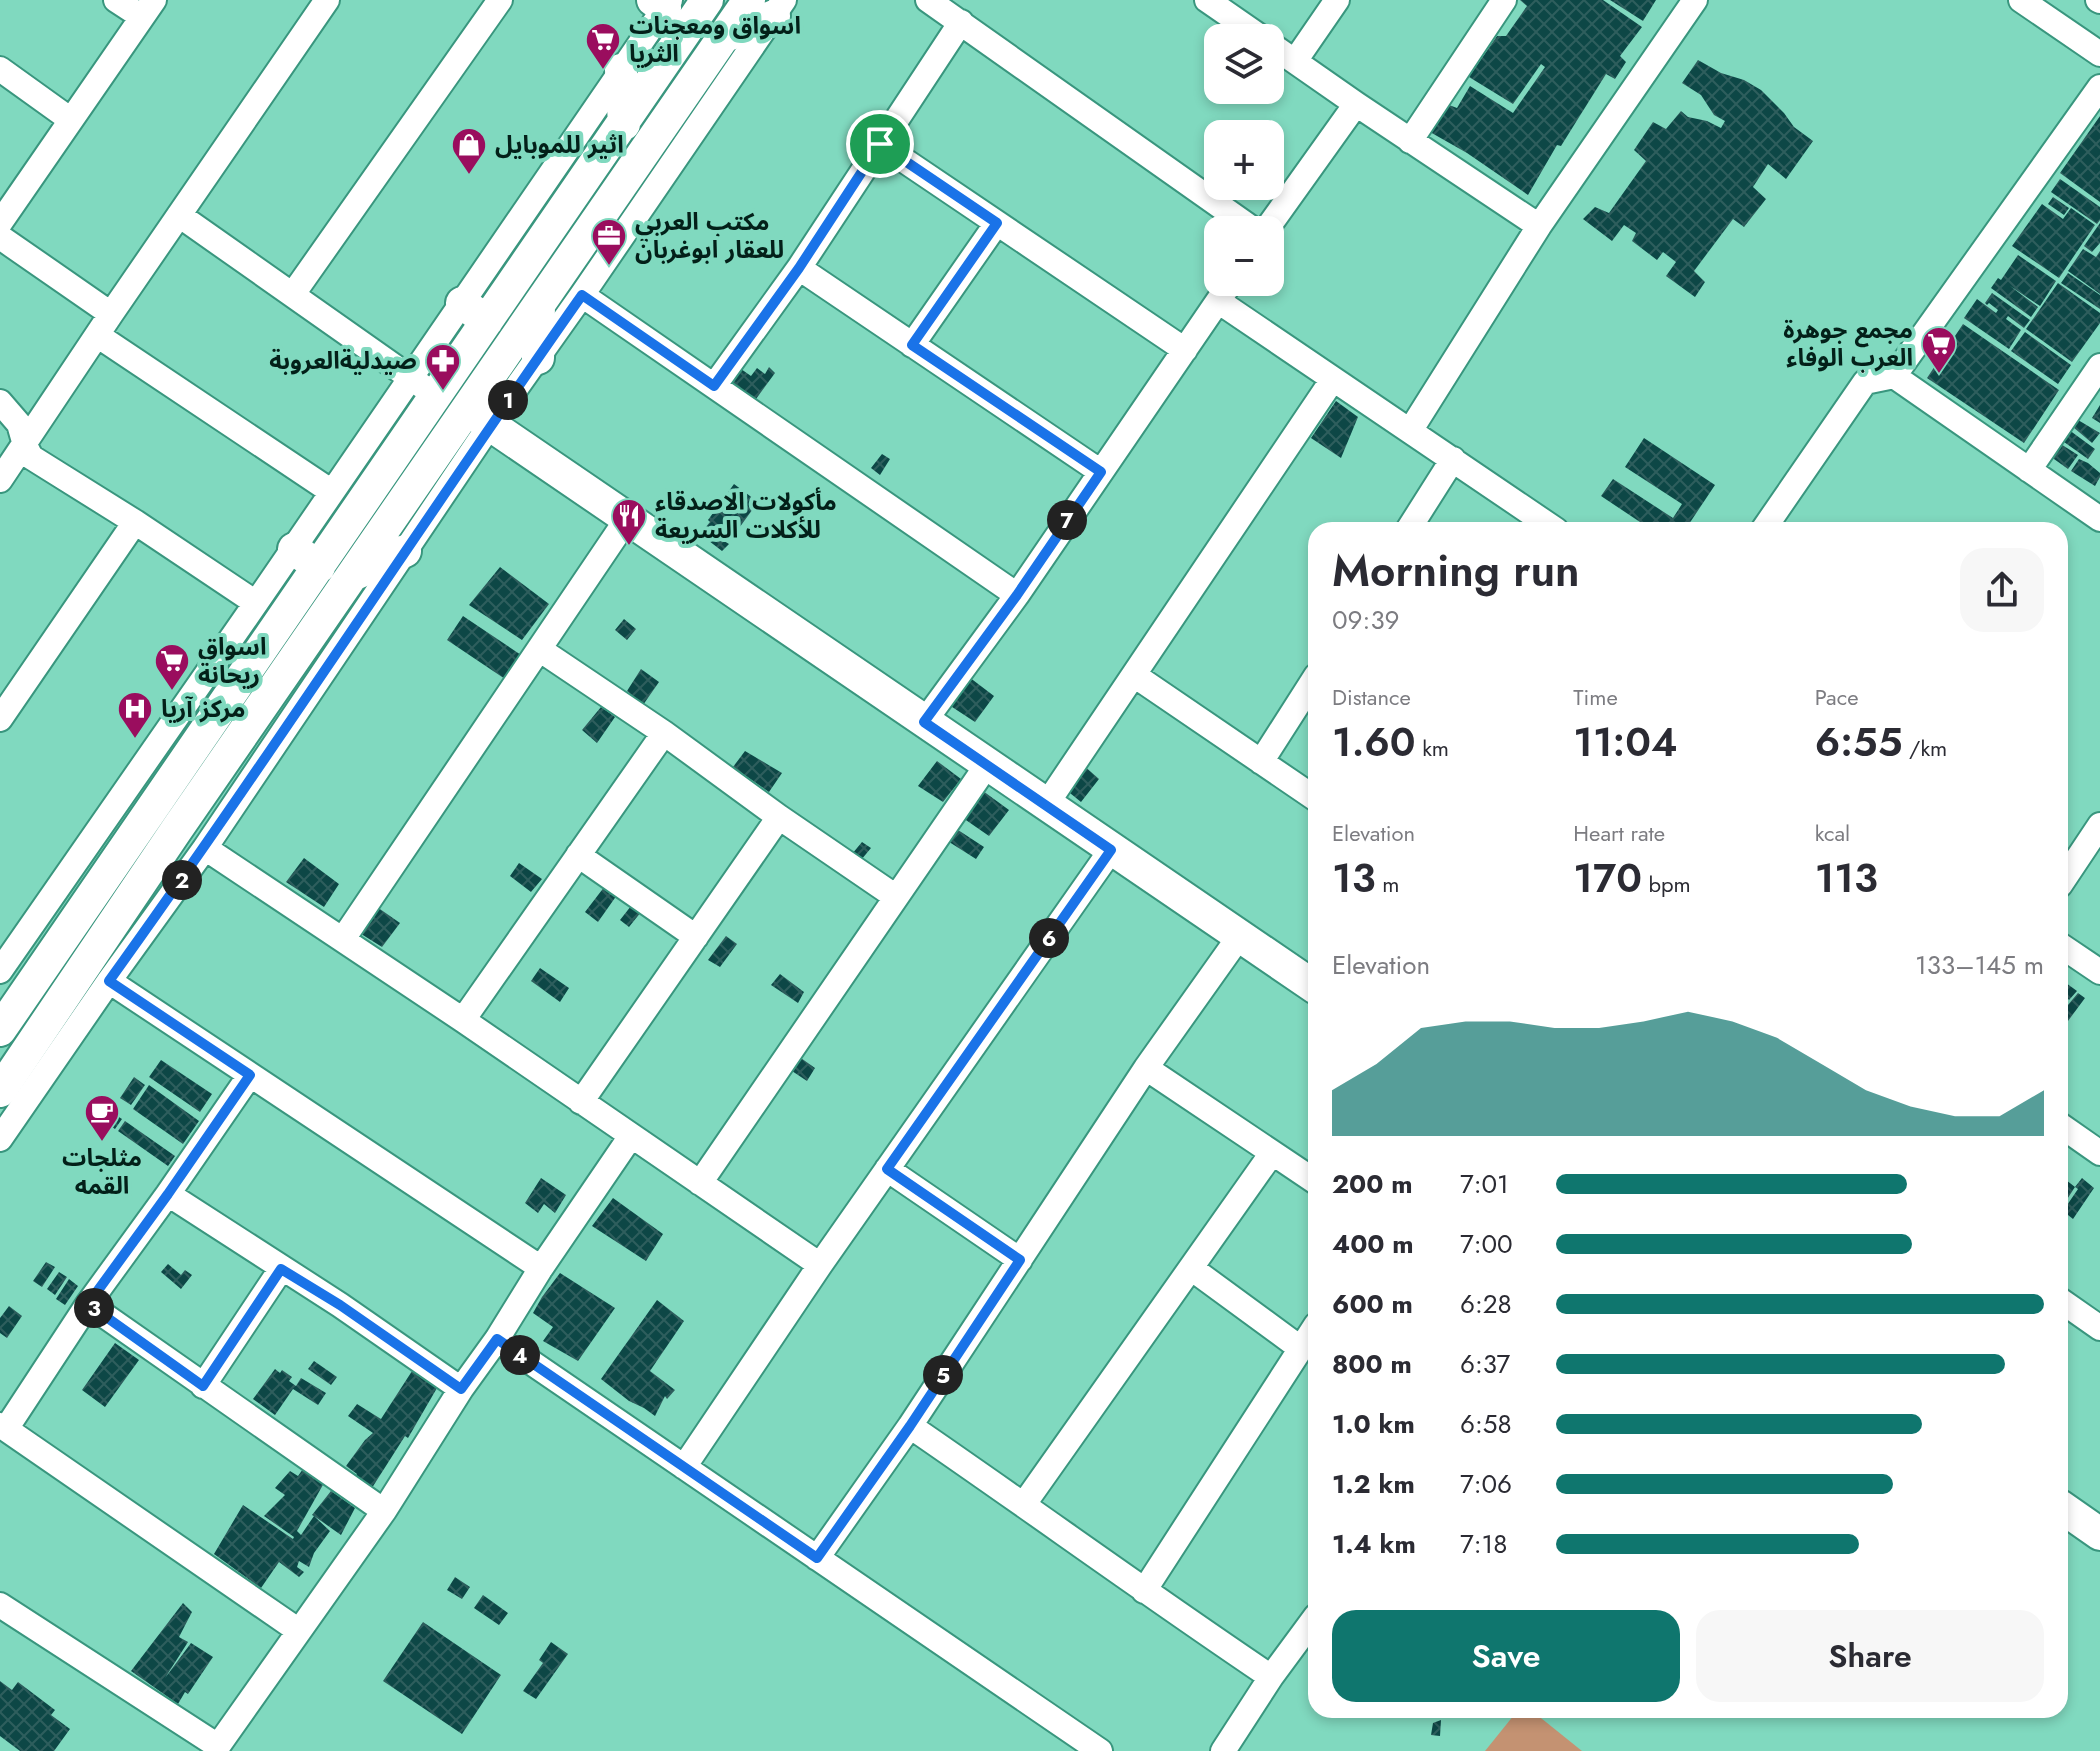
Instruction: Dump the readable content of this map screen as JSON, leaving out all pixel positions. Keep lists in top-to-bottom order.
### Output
{
  "places": {
    "supermarket": ["اسواق ومعجنات الثريا", "مجمع جوهرة العرب الوفاء", "اسواق ريحانة"],
    "shop": ["اثير للموبايل"],
    "office": ["مكتب العربي للعقار ابوغربان"],
    "pharmacy": ["صيدليةالعروبة"],
    "restaurant": ["مأكولات الاصدقاء للأكلات السريعة"],
    "hospital": ["مركز آريا"],
    "cafe": ["مثلجات القمه"]
  },
  "page": {
    "map_buttons": ["+", "−"],
    "pins": [
      "1",
      "7",
      "2",
      "6",
      "3",
      "4",
      "5"
    ],
    "heading": ["Morning run", "09:39"],
    "stats": [
      ["Distance", "1.60 km"],
      ["Time", "11:04"],
      ["Pace", "6:55 /km"],
      ["Elevation", "13 m"],
      ["Heart rate", "170 bpm"],
      ["kcal", "113"]
    ],
    "chart": ["Elevation", "133–145 m"],
    "list": [
      {
        "name": "200 m",
        "note": "7:01"
      },
      {
        "name": "400 m",
        "note": "7:00"
      },
      {
        "name": "600 m",
        "note": "6:28"
      },
      {
        "name": "800 m",
        "note": "6:37"
      },
      {
        "name": "1.0 km",
        "note": "6:58"
      },
      {
        "name": "1.2 km",
        "note": "7:06"
      },
      {
        "name": "1.4 km",
        "note": "7:18"
      }
    ],
    "buttons": ["Save", "Share"]
  }
}
